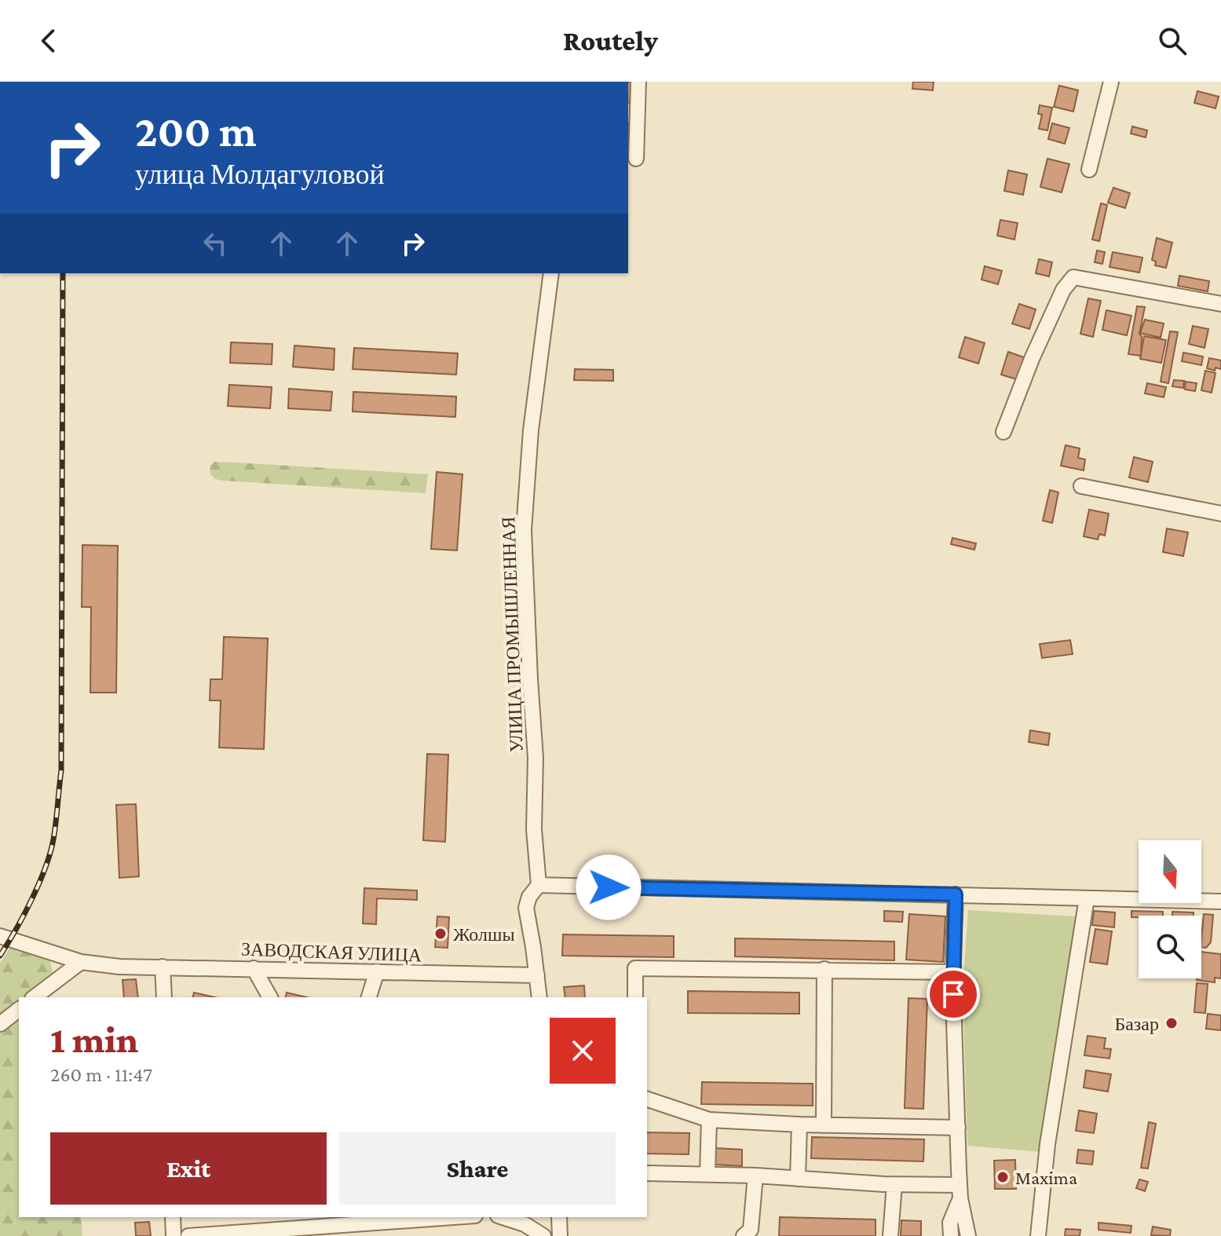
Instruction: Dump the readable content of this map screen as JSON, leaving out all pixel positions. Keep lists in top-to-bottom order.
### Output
{
  "streets": {
    "street": ["УЛИЦА ПРОМЫШЛЕННАЯ", "ЗАВОДСКАЯ УЛИЦА"]
  },
  "places": ["Жолшы", "Базар", "Maxima"],
  "north": "bottom",
  "page": {
    "header": "Routely",
    "turn": ["200 m", "улица Молдагуловой"],
    "heading": ["1 min", "260 m · 11:47"],
    "buttons": ["Exit", "Share"]
  }
}
